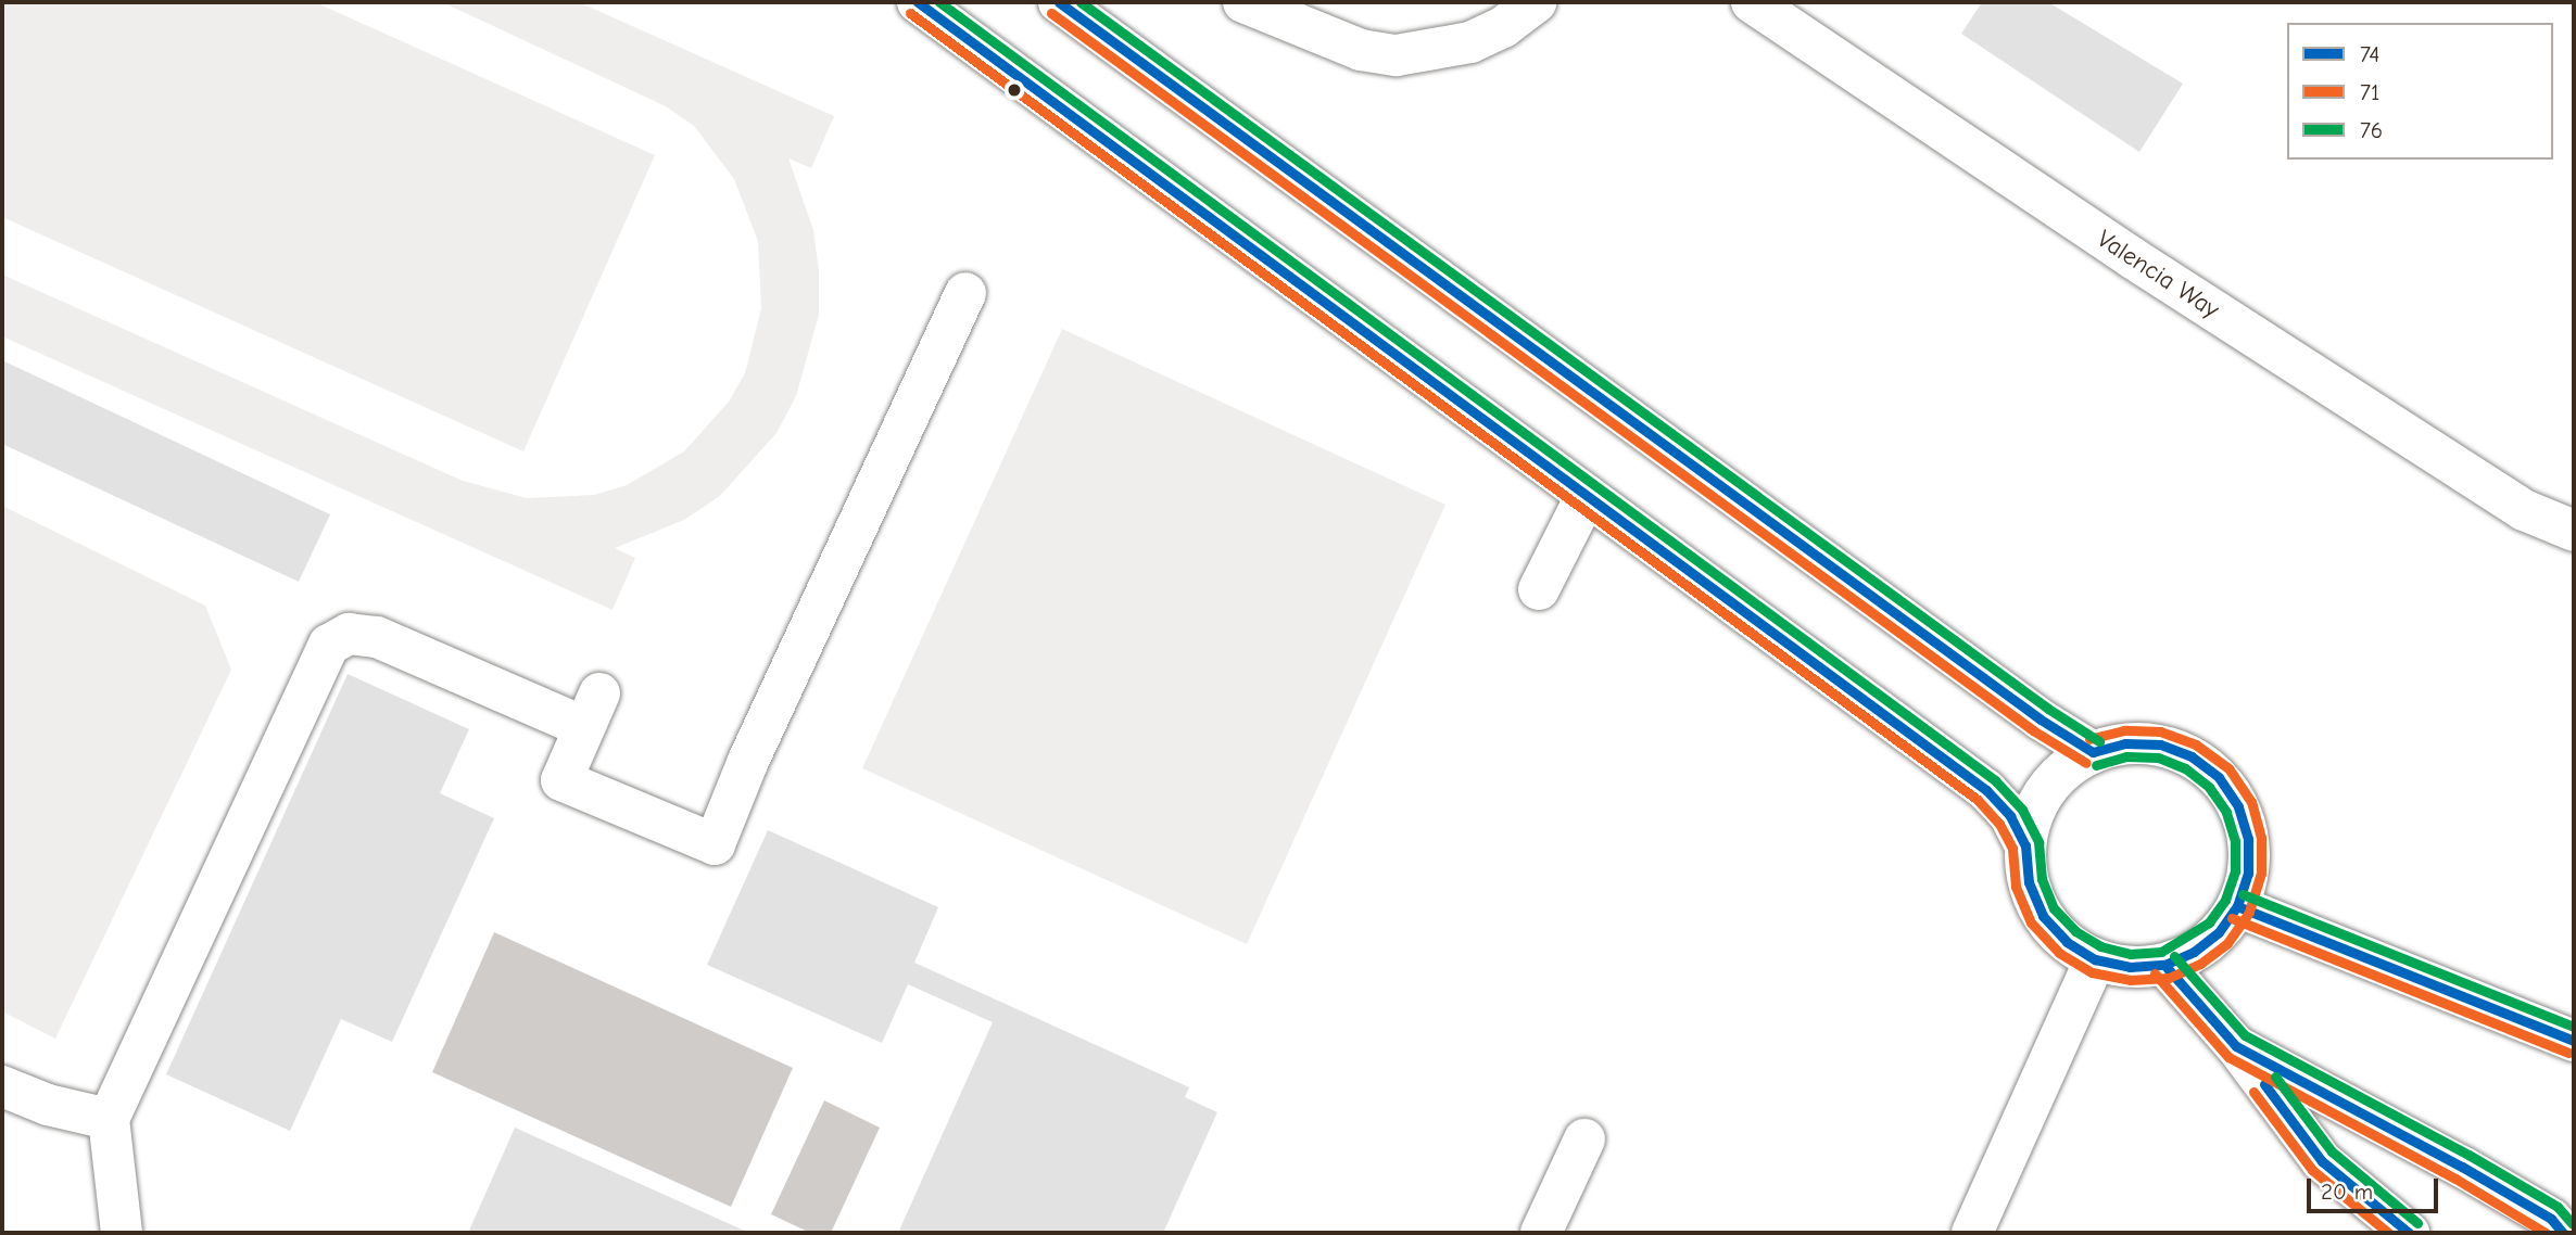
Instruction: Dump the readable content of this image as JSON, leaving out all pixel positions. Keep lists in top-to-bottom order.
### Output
{
  "streets": {
    "street": ["Valencia Way"]
  },
  "lines": ["transit line 74", "transit line 76", "transit line 71"],
  "legend": ["74", "71", "76"],
  "scale_bar": "20 m"
}
